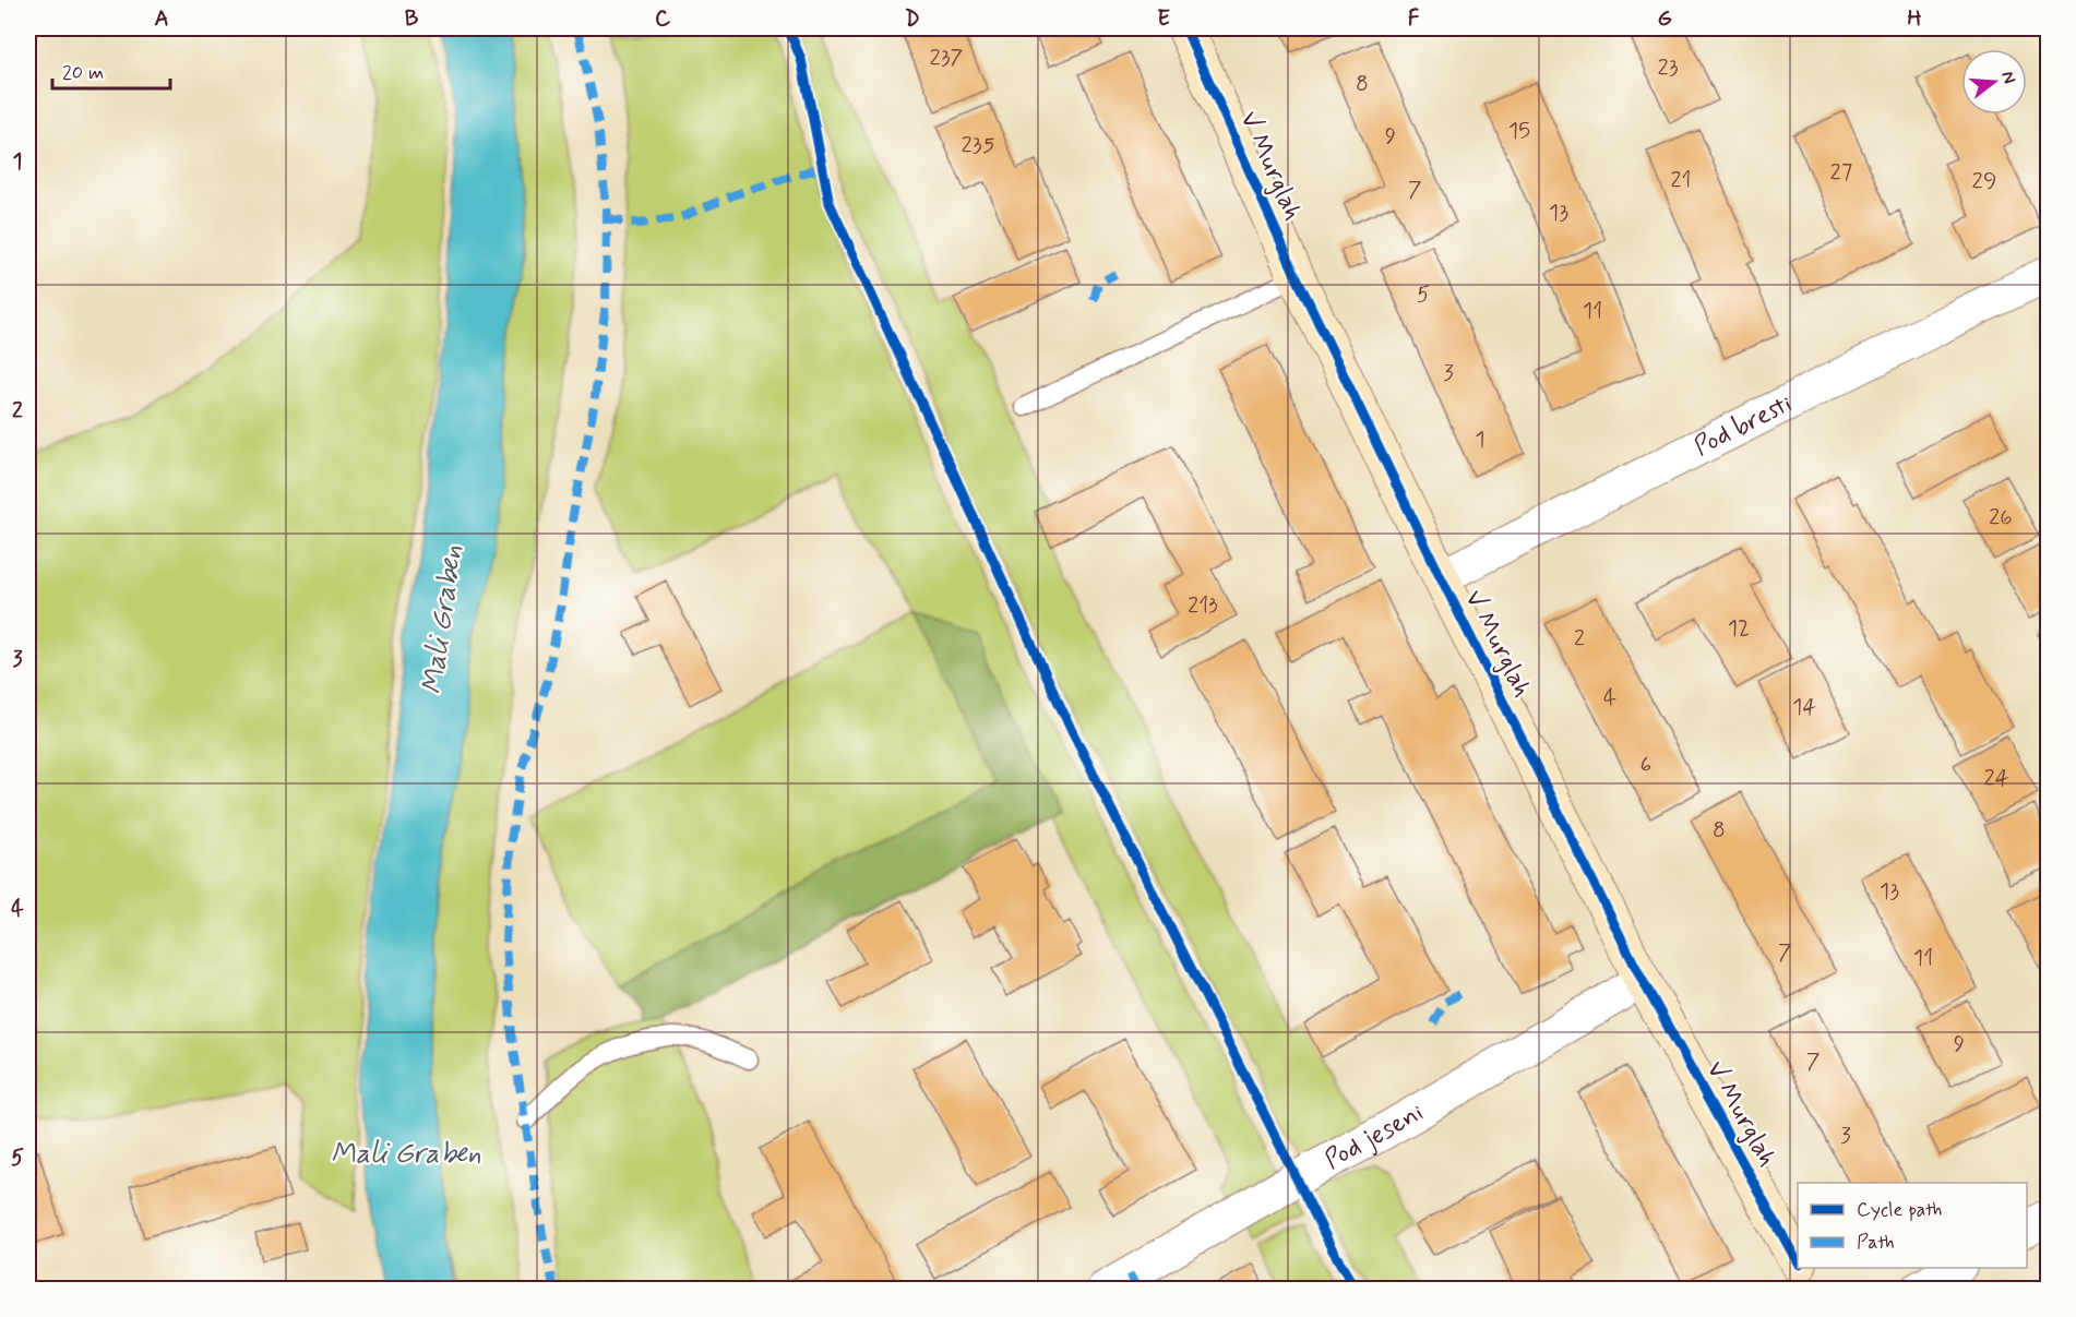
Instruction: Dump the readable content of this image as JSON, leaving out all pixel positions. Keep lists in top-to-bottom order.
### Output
{
  "streets": {
    "street": ["V Murglah", "Pod bresti", "Pod jeseni"]
  },
  "crossings": [
    ["V Murglah", "Pod bresti"],
    ["V Murglah", "Pod jeseni"]
  ],
  "water": ["Mali Graben"],
  "house_numbers": [
    "237",
    "23",
    "8",
    "15",
    "9",
    "235",
    "27",
    "21",
    "29",
    "7",
    "13",
    "5",
    "11",
    "3",
    "1",
    "26",
    "213",
    "12",
    "2",
    "4",
    "14",
    "6",
    "24",
    "8",
    "13",
    "7",
    "11",
    "9",
    "7",
    "3"
  ],
  "legend": ["Cycle path", "Path"],
  "scale_bar": "20 m",
  "north": "right",
  "grid": {
    "columns": [
      "A",
      "B",
      "C",
      "D",
      "E",
      "F",
      "G",
      "H"
    ],
    "rows": [
      "1",
      "2",
      "3",
      "4",
      "5"
    ]
  }
}
